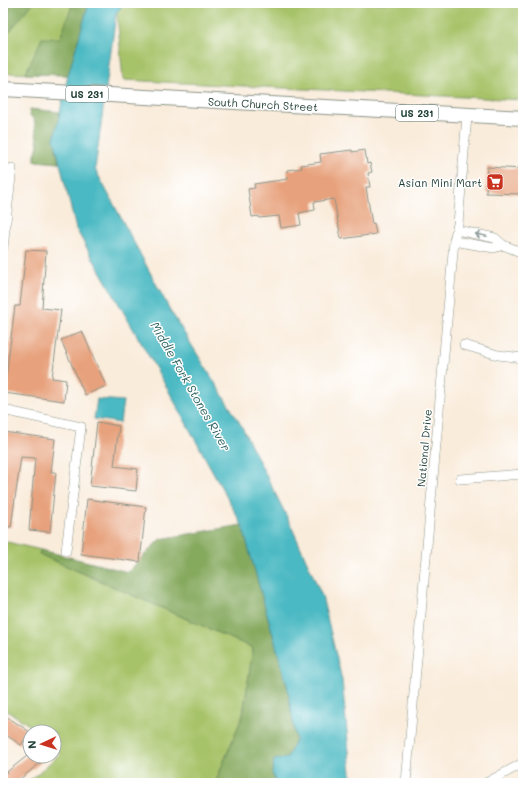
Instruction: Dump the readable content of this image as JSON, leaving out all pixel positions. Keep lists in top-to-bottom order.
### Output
{
  "streets": {
    "highway": ["US 231", "South Church Street"],
    "street": ["National Drive"]
  },
  "crossings": [
    ["South Church Street", "National Drive"]
  ],
  "water": ["Middle Fork Stones River"],
  "places": {
    "supermarket": ["Asian Mini Mart"]
  },
  "north": "left"
}
